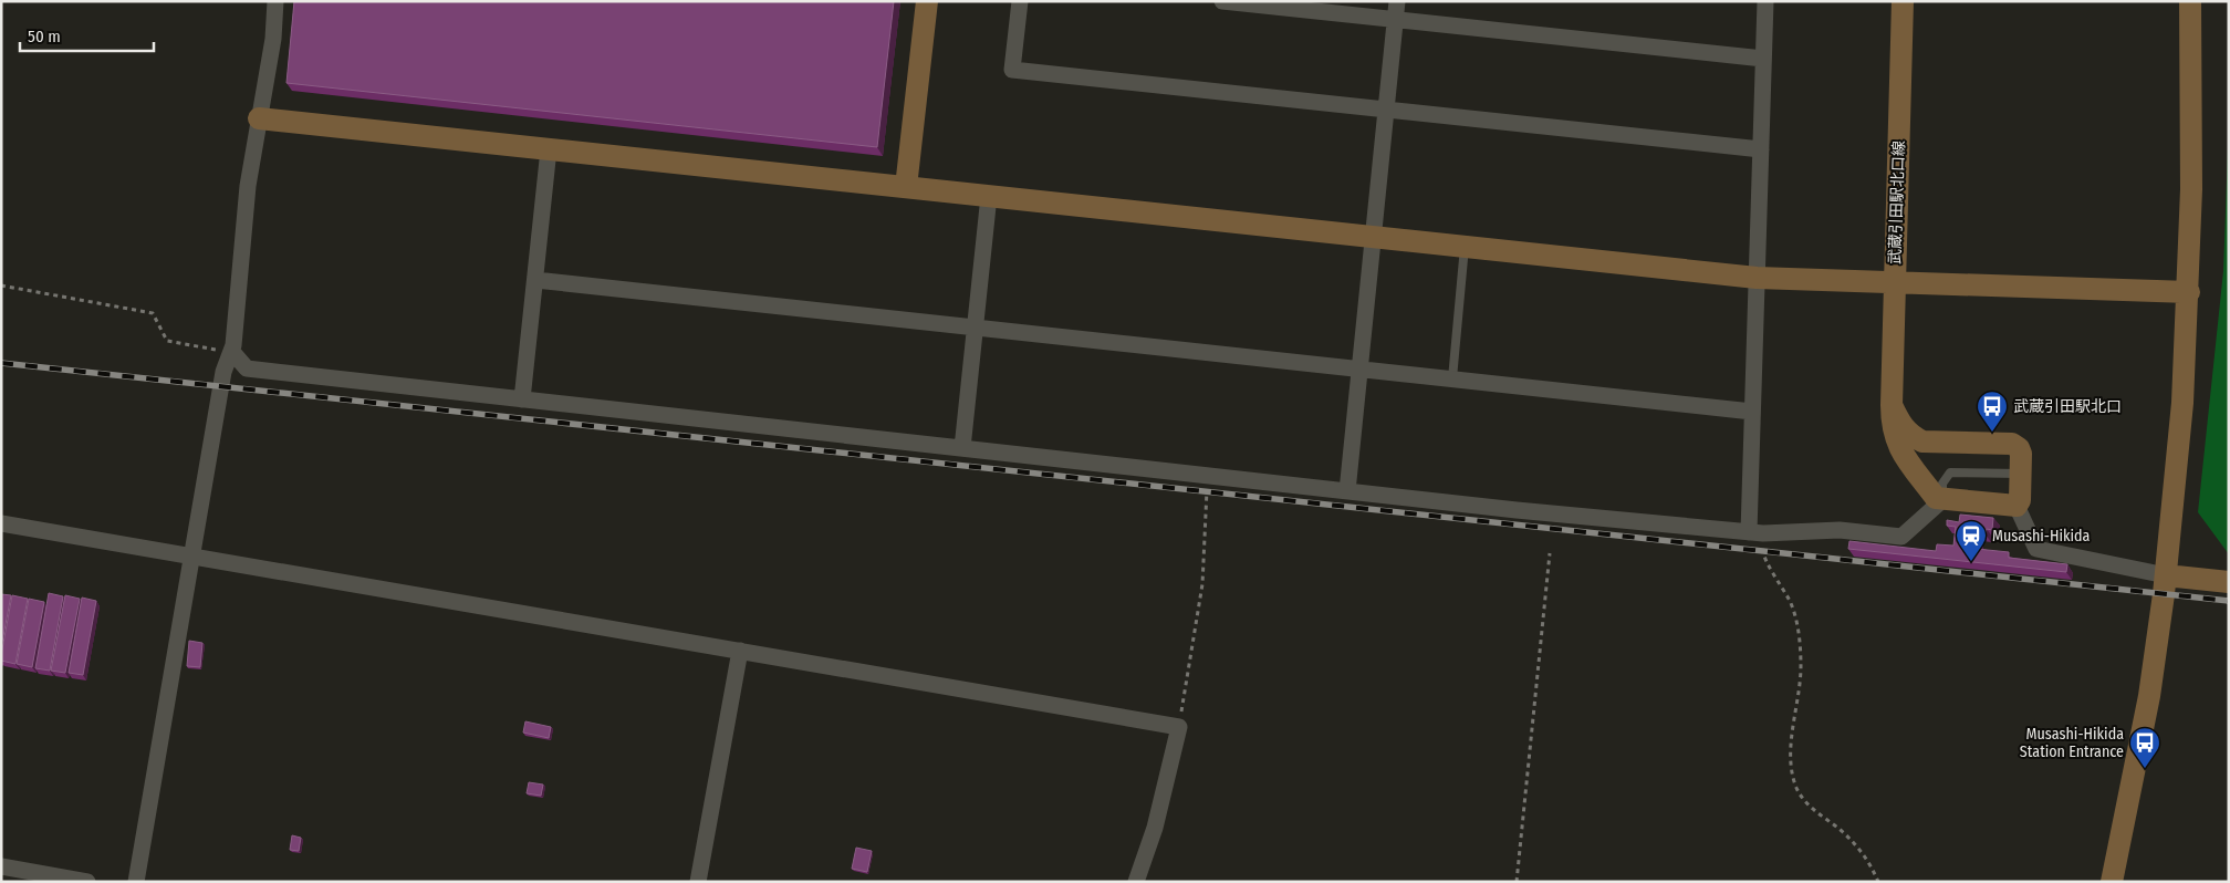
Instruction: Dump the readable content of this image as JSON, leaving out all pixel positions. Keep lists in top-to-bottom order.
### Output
{
  "streets": {
    "street": ["武蔵引田駅北口線"]
  },
  "places": {
    "bus stop": ["武蔵引田駅北口", "Musashi-Hikida Station Entrance"],
    "station": ["Musashi-Hikida"]
  },
  "scale_bar": "50 m"
}
